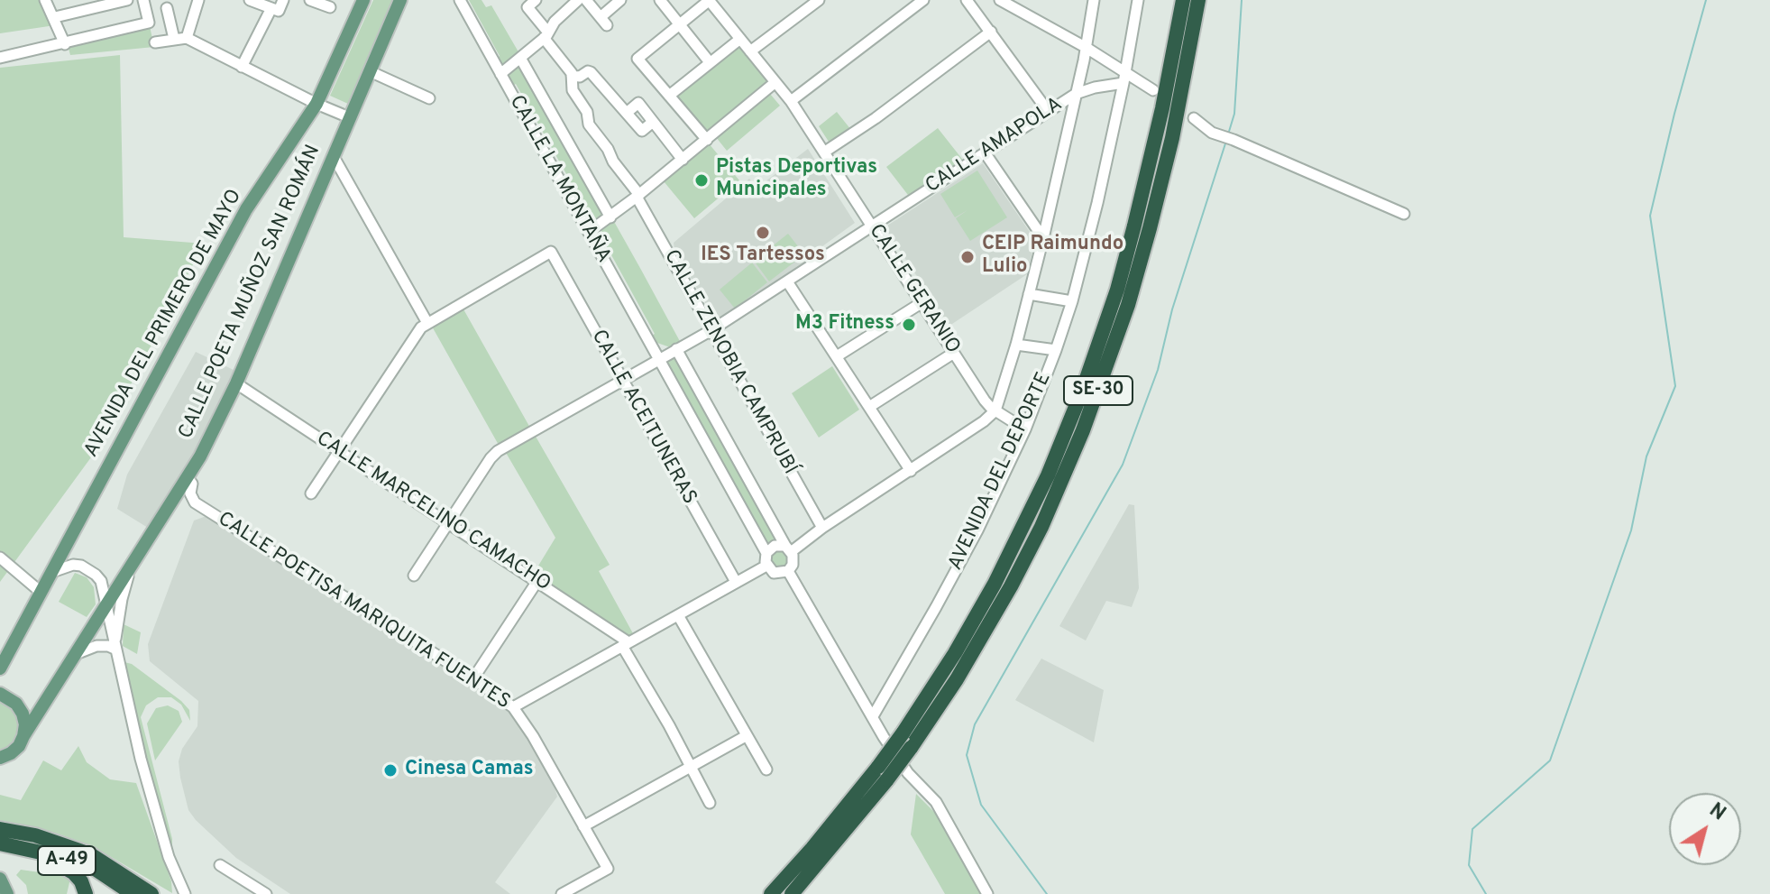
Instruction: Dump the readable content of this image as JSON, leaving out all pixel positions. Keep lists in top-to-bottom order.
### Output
{
  "streets": {
    "highway": ["SE-30", "A-49"],
    "main road": ["CALLE POETA MUÑOZ SAN ROMÁN", "AVENIDA DEL PRIMERO DE MAYO"],
    "street": [
      "CALLE AMAPOLA",
      "CALLE LA MONTAÑA",
      "CALLE GERANIO",
      "CALLE ZENOBIA CAMPRUBÍ",
      "CALLE ACEITUNERAS",
      "AVENIDA DEL DEPORTE",
      "CALLE MARCELINO CAMACHO",
      "CALLE POETISA MARIQUITA FUENTES"
    ]
  },
  "crossings": [
    ["CALLE AMAPOLA", "CALLE LA MONTAÑA"],
    ["CALLE AMAPOLA", "CALLE GERANIO"],
    ["CALLE AMAPOLA", "CALLE ZENOBIA CAMPRUBÍ"],
    ["CALLE AMAPOLA", "CALLE ACEITUNERAS"],
    ["CALLE AMAPOLA", "AVENIDA DEL DEPORTE"],
    ["CALLE AMAPOLA", "CALLE MARCELINO CAMACHO"],
    ["CALLE GERANIO", "AVENIDA DEL DEPORTE"],
    ["CALLE POETA MUÑOZ SAN ROMÁN", "CALLE MARCELINO CAMACHO"]
  ],
  "places": [
    "Pistas Deportivas Municipales",
    "IES Tartessos",
    "CEIP Raimundo Lulio",
    "M3 Fitness",
    "Cinesa Camas"
  ],
  "north": "top right"
}
